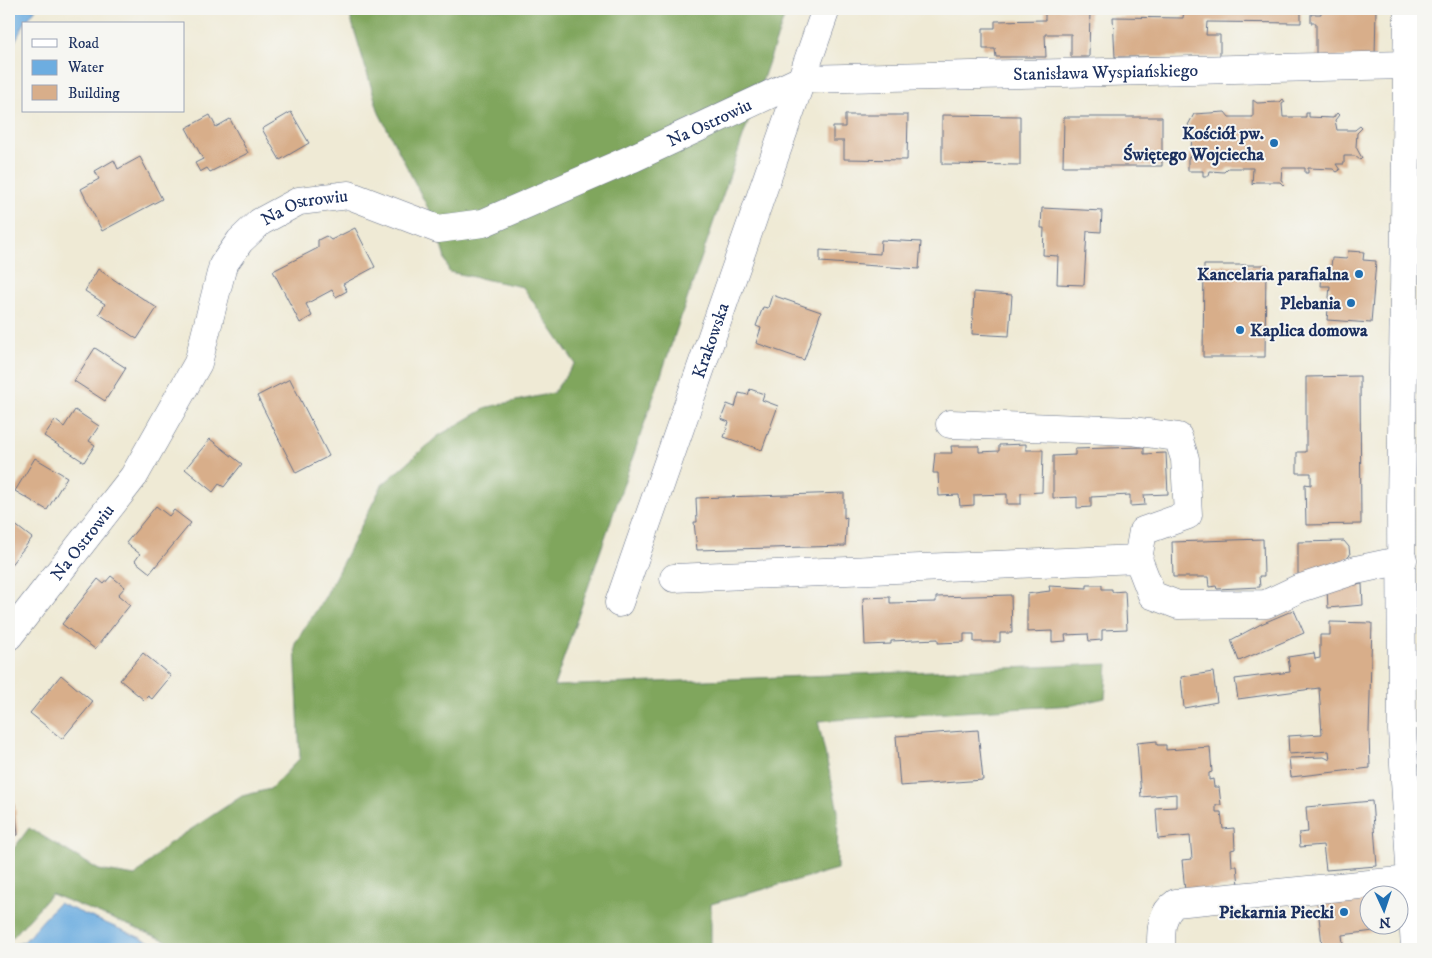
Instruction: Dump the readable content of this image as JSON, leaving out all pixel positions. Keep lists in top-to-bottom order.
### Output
{
  "streets": {
    "street": ["Stanisława Wyspiańskiego", "Na Ostrowiu", "Krakowska"]
  },
  "crossings": [
    ["Stanisława Wyspiańskiego", "Na Ostrowiu"],
    ["Stanisława Wyspiańskiego", "Krakowska"],
    ["Na Ostrowiu", "Krakowska"]
  ],
  "places": [
    "Kościół pw. Świętego Wojciecha",
    "Kancelaria parafialna",
    "Plebania",
    "Kaplica domowa",
    "Piekarnia Piecki"
  ],
  "legend": ["Road", "Water", "Building"],
  "north": "bottom"
}
